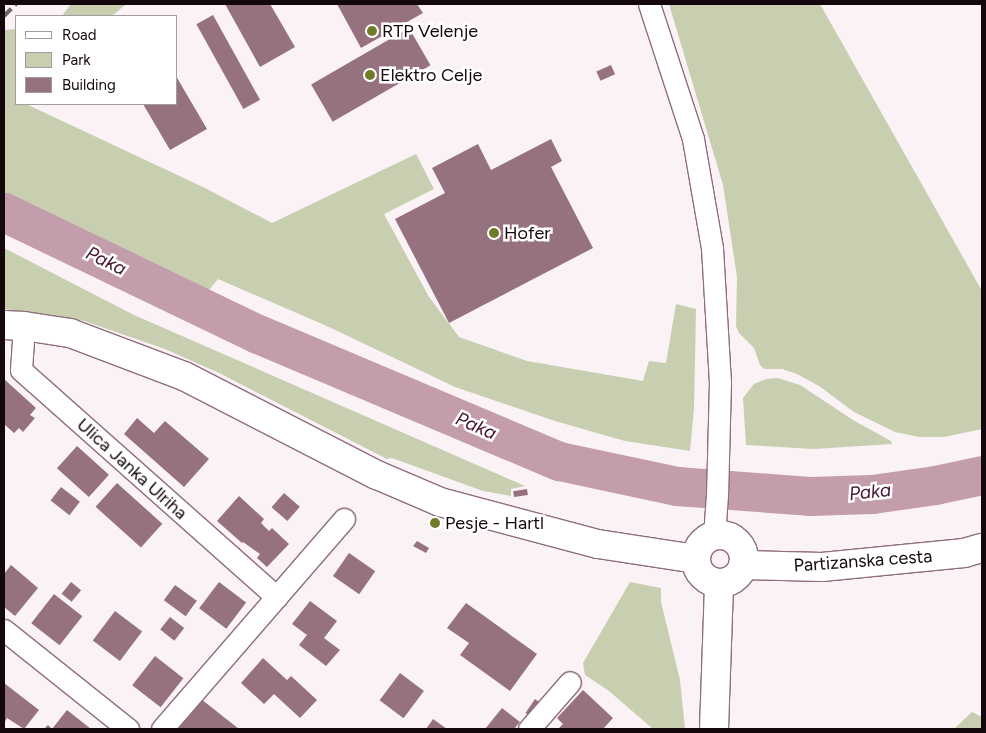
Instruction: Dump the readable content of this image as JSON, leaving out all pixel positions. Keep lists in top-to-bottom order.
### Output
{
  "streets": {
    "main road": ["Partizanska cesta"],
    "street": ["Ulica Janka Ulriha"]
  },
  "water": ["Paka"],
  "places": [
    "RTP Velenje",
    "Elektro Celje",
    "Hofer",
    "Pesje - Hartl"
  ],
  "legend": ["Road", "Park", "Building"]
}
